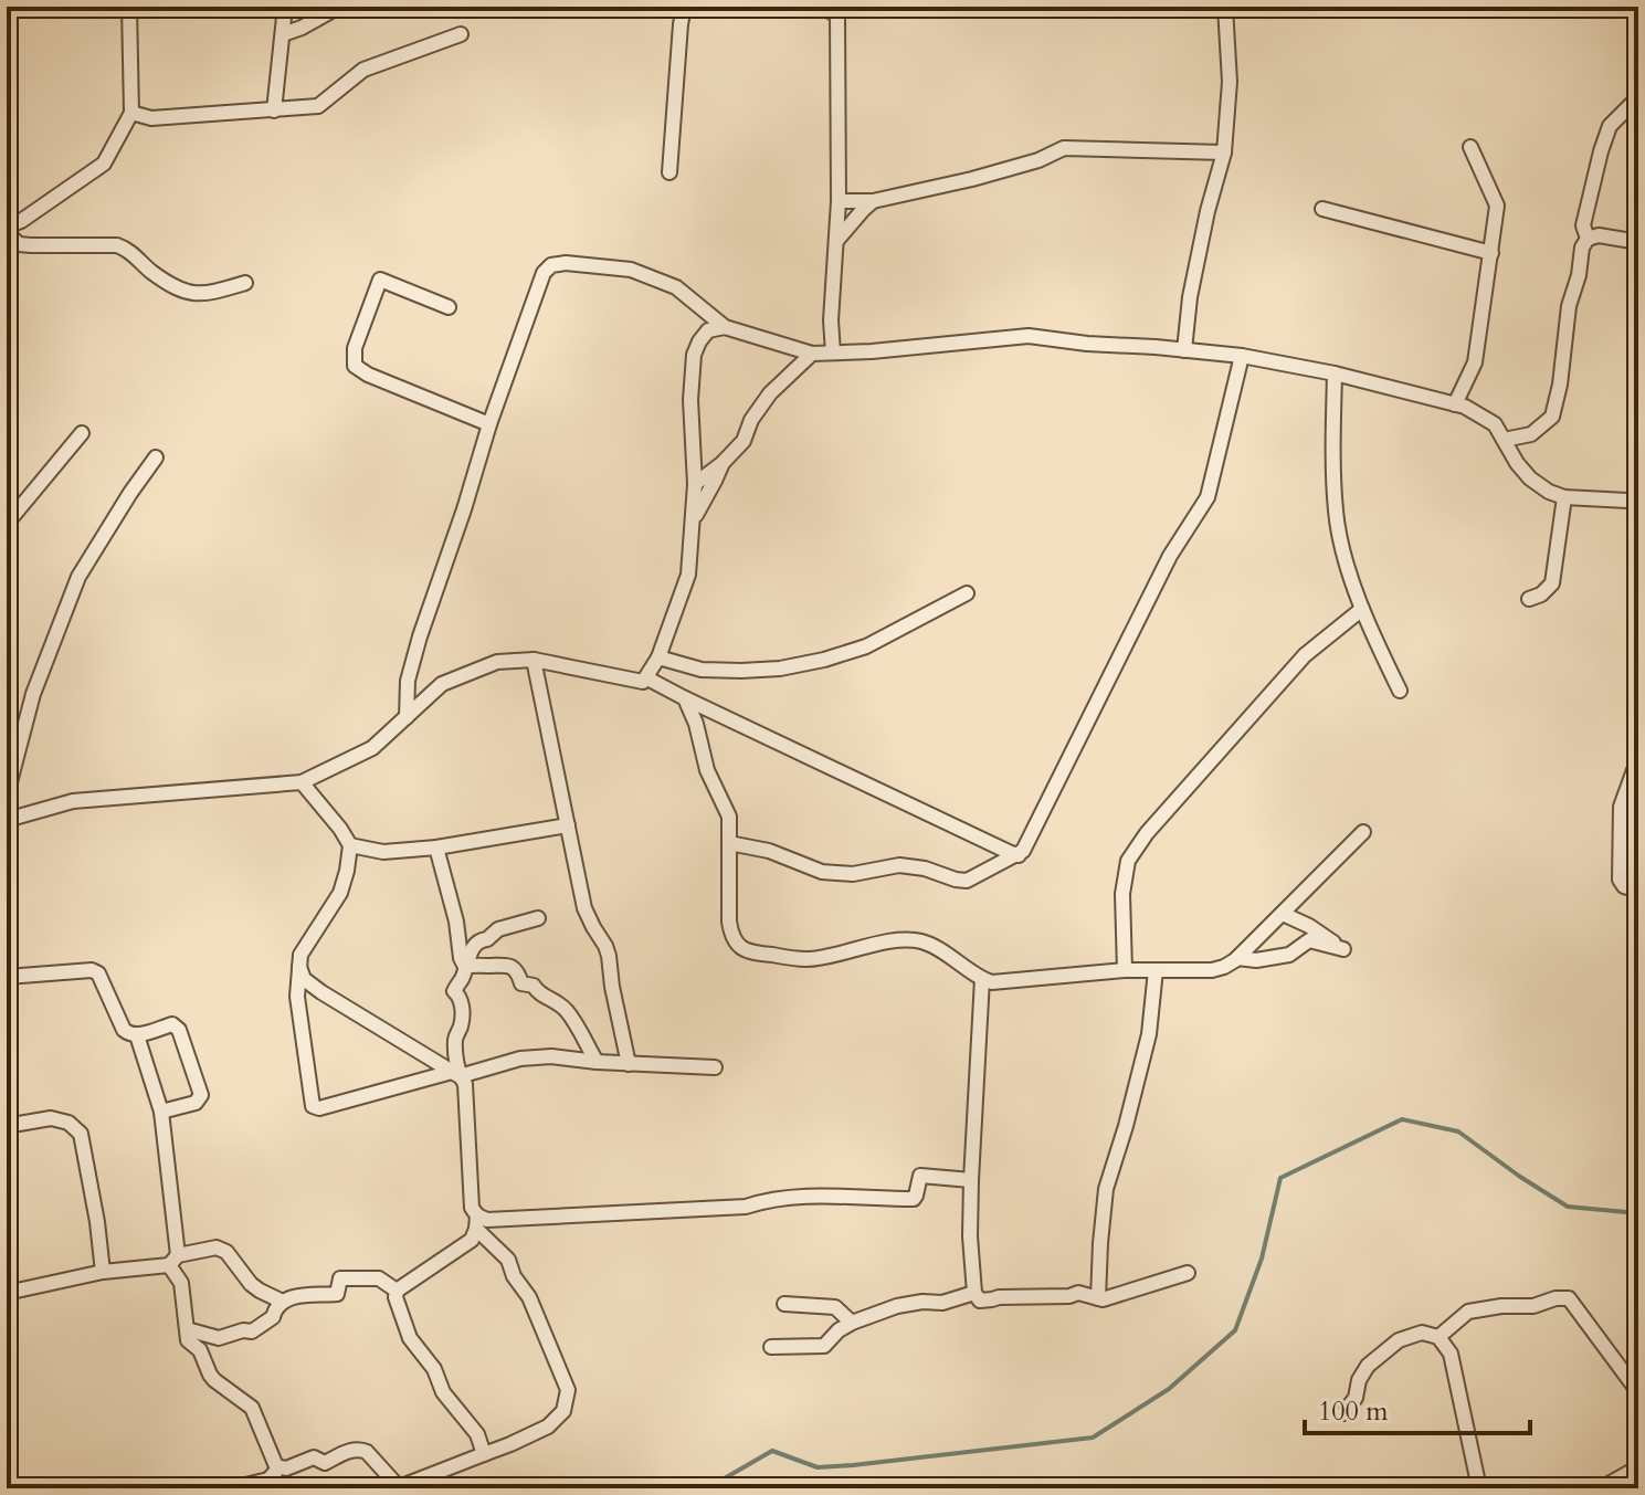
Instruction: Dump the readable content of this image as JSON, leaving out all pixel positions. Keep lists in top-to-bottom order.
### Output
{
  "scale_bar": "100 m"
}
